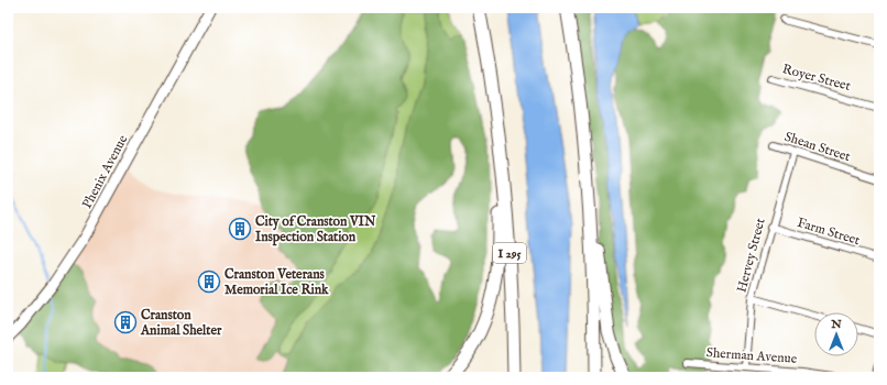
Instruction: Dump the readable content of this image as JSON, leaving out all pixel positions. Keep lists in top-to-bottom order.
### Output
{
  "streets": {
    "highway": ["I 295"],
    "main road": ["Phenix Avenue"],
    "street": [
      "Royer Street",
      "Shean Street",
      "Farm Street",
      "Hervey Street",
      "Sherman Avenue"
    ]
  },
  "crossings": [
    ["Shean Street", "Hervey Street"],
    ["Farm Street", "Hervey Street"],
    ["Hervey Street", "Sherman Avenue"]
  ],
  "places": {
    "building": ["City of Cranston VIN Inspection Station", "Cranston Veterans Memorial Ice Rink", "Cranston Animal Shelter"]
  },
  "north": "top"
}
